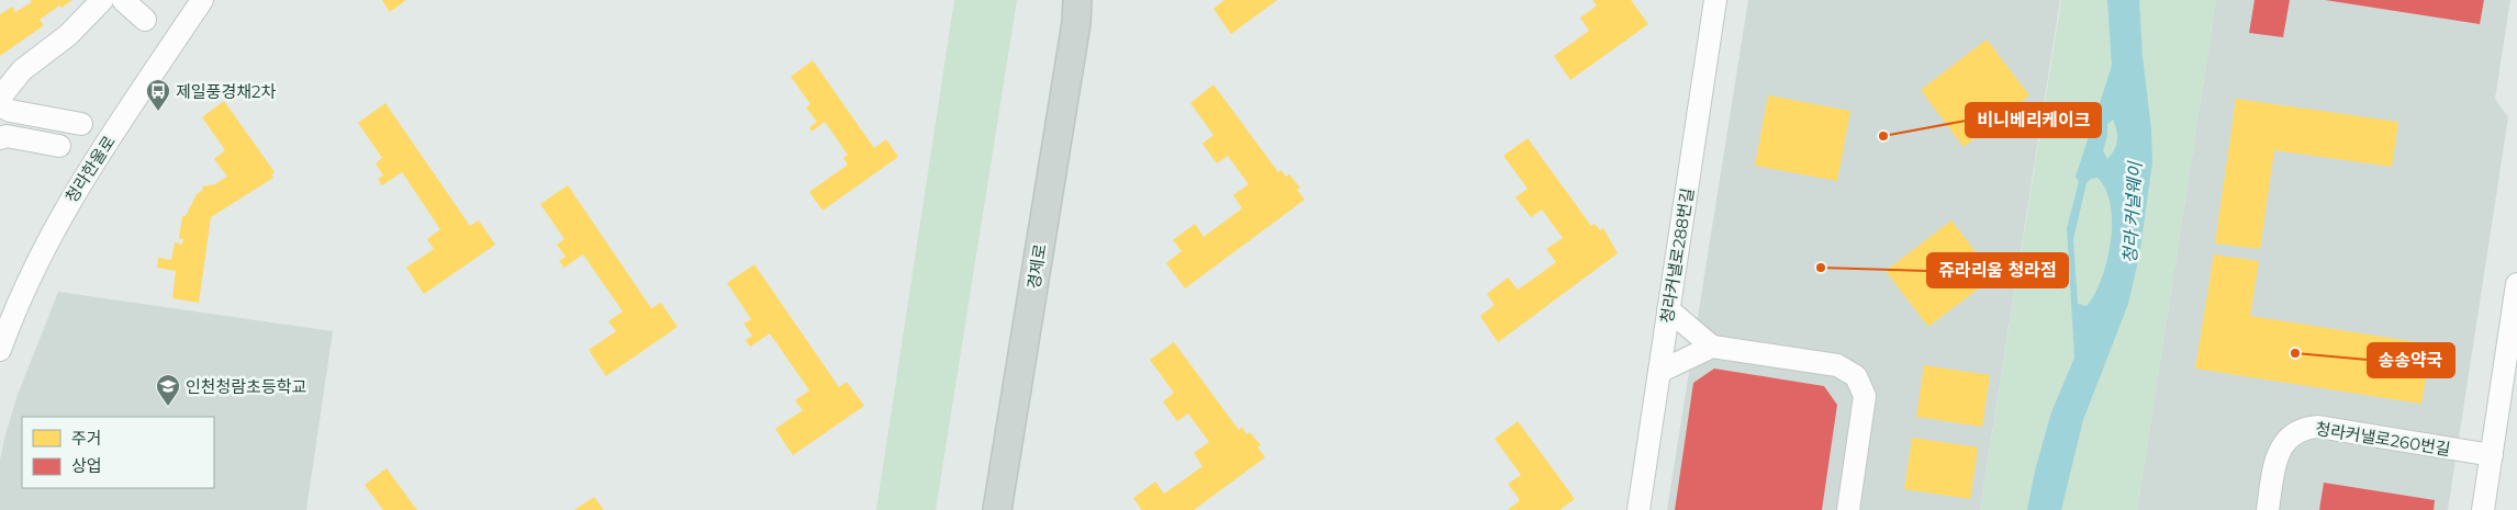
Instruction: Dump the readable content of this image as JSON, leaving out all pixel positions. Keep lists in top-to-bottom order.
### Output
{
  "streets": {
    "main road": ["경제로"],
    "street": ["청라한울로", "청라커낼로288번길", "청라커낼로260번길"]
  },
  "water": ["청라 커널웨이"],
  "places": {
    "bus stop": ["제일풍경채2차"],
    "other": ["비니베리케이크", "쥬라리움 청라점", "송송약국"],
    "school or university": ["인천청람초등학교"]
  },
  "legend": ["주거", "상업"]
}
